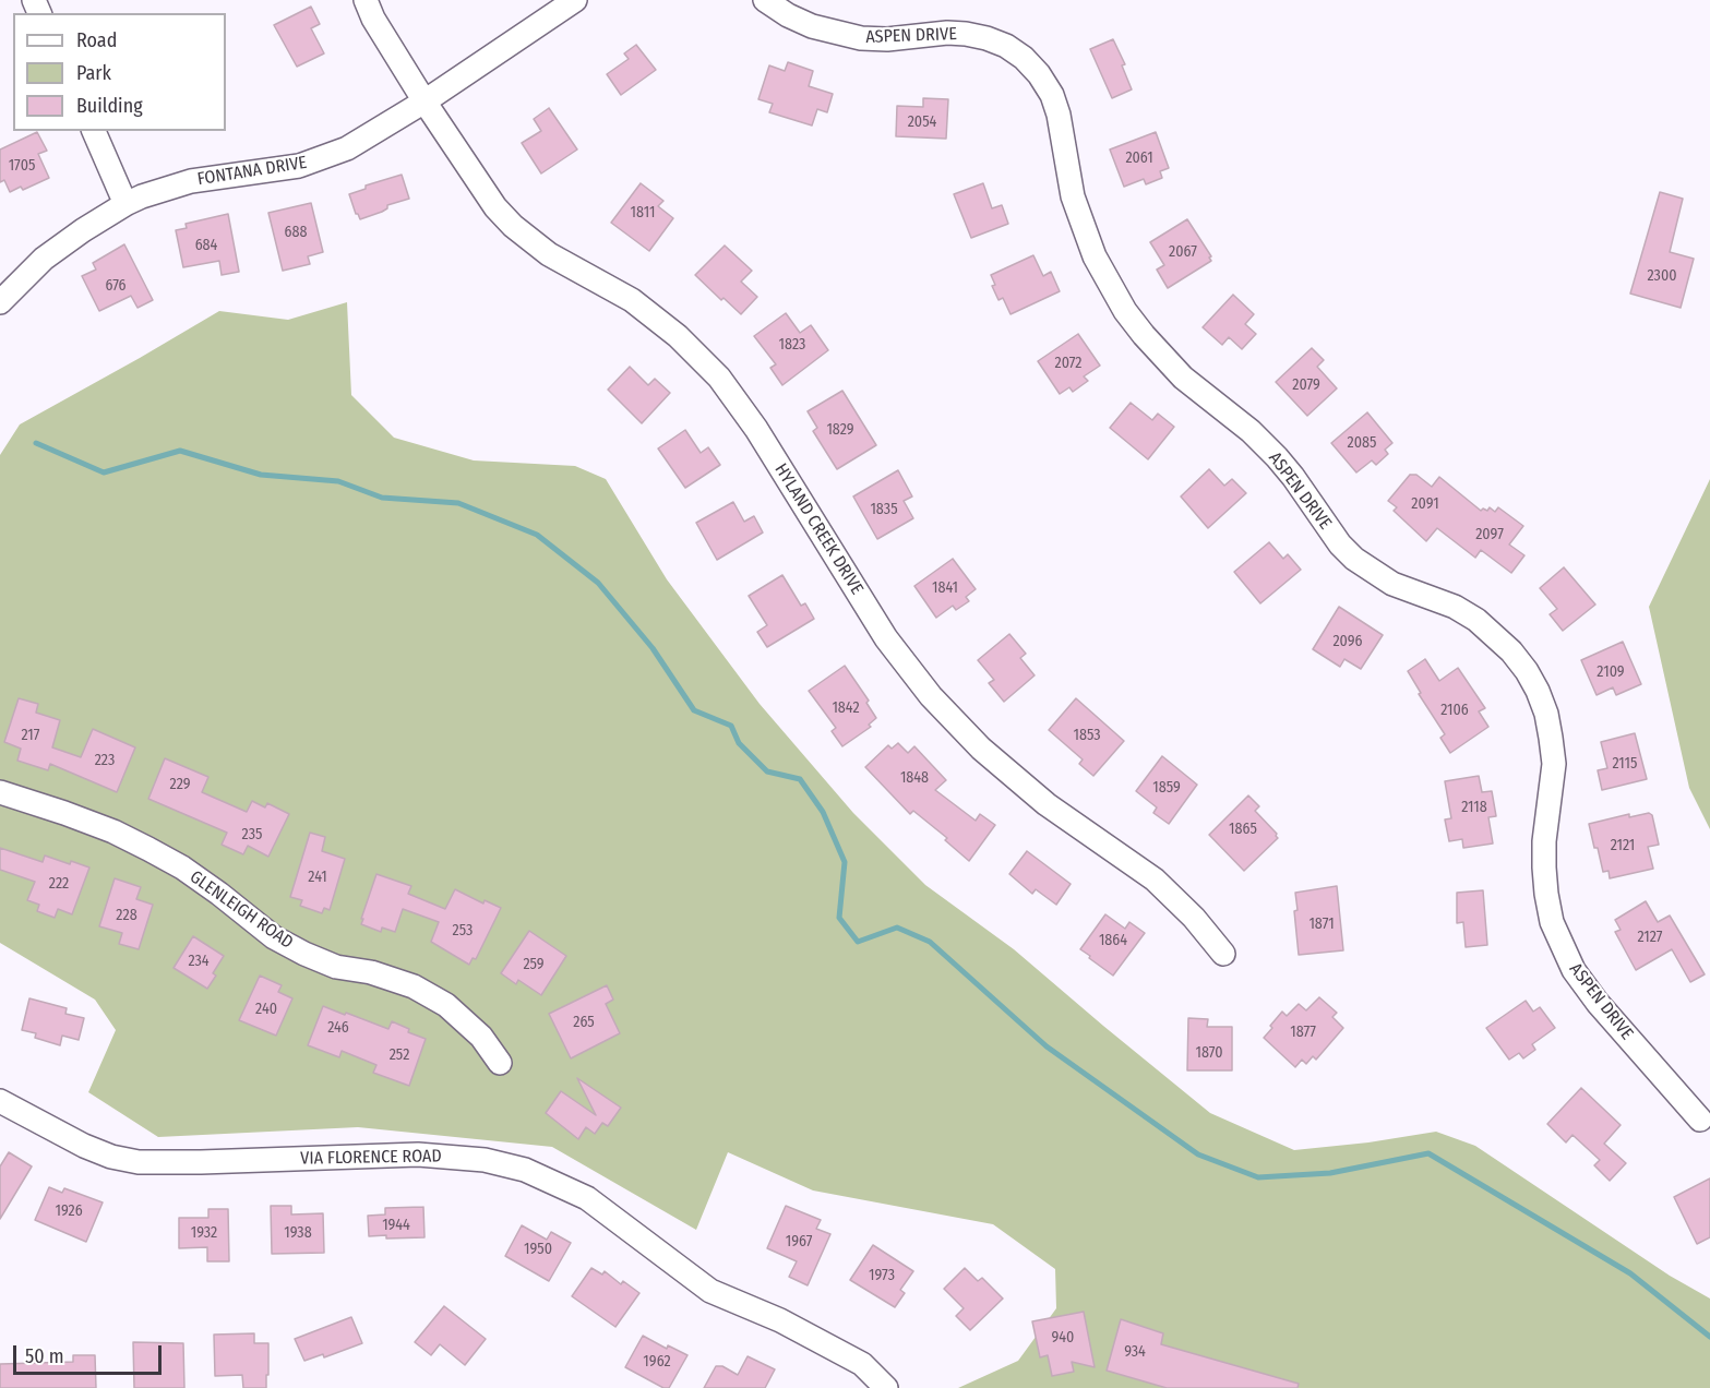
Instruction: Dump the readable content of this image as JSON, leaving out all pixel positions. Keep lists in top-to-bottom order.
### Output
{
  "streets": {
    "street": [
      "ASPEN DRIVE",
      "FONTANA DRIVE",
      "HYLAND CREEK DRIVE",
      "GLENLEIGH ROAD",
      "VIA FLORENCE ROAD"
    ]
  },
  "crossings": [
    ["FONTANA DRIVE", "HYLAND CREEK DRIVE"]
  ],
  "house_numbers": [
    "2054",
    "2061",
    "1705",
    "1811",
    "688",
    "684",
    "2067",
    "2300",
    "676",
    "1823",
    "2072",
    "2079",
    "1829",
    "2085",
    "2091",
    "1835",
    "2097",
    "1841",
    "2096",
    "2109",
    "1842",
    "2106",
    "217",
    "1853",
    "223",
    "2115",
    "1848",
    "229",
    "1859",
    "2118",
    "1865",
    "235",
    "2121",
    "241",
    "222",
    "228",
    "1871",
    "253",
    "2127",
    "1864",
    "234",
    "259",
    "240",
    "265",
    "246",
    "1877",
    "1870",
    "252",
    "1926",
    "1944",
    "1932",
    "1938",
    "1967",
    "1950",
    "1973",
    "940",
    "934",
    "1962"
  ],
  "legend": ["Road", "Park", "Building"],
  "scale_bar": "50 m"
}
